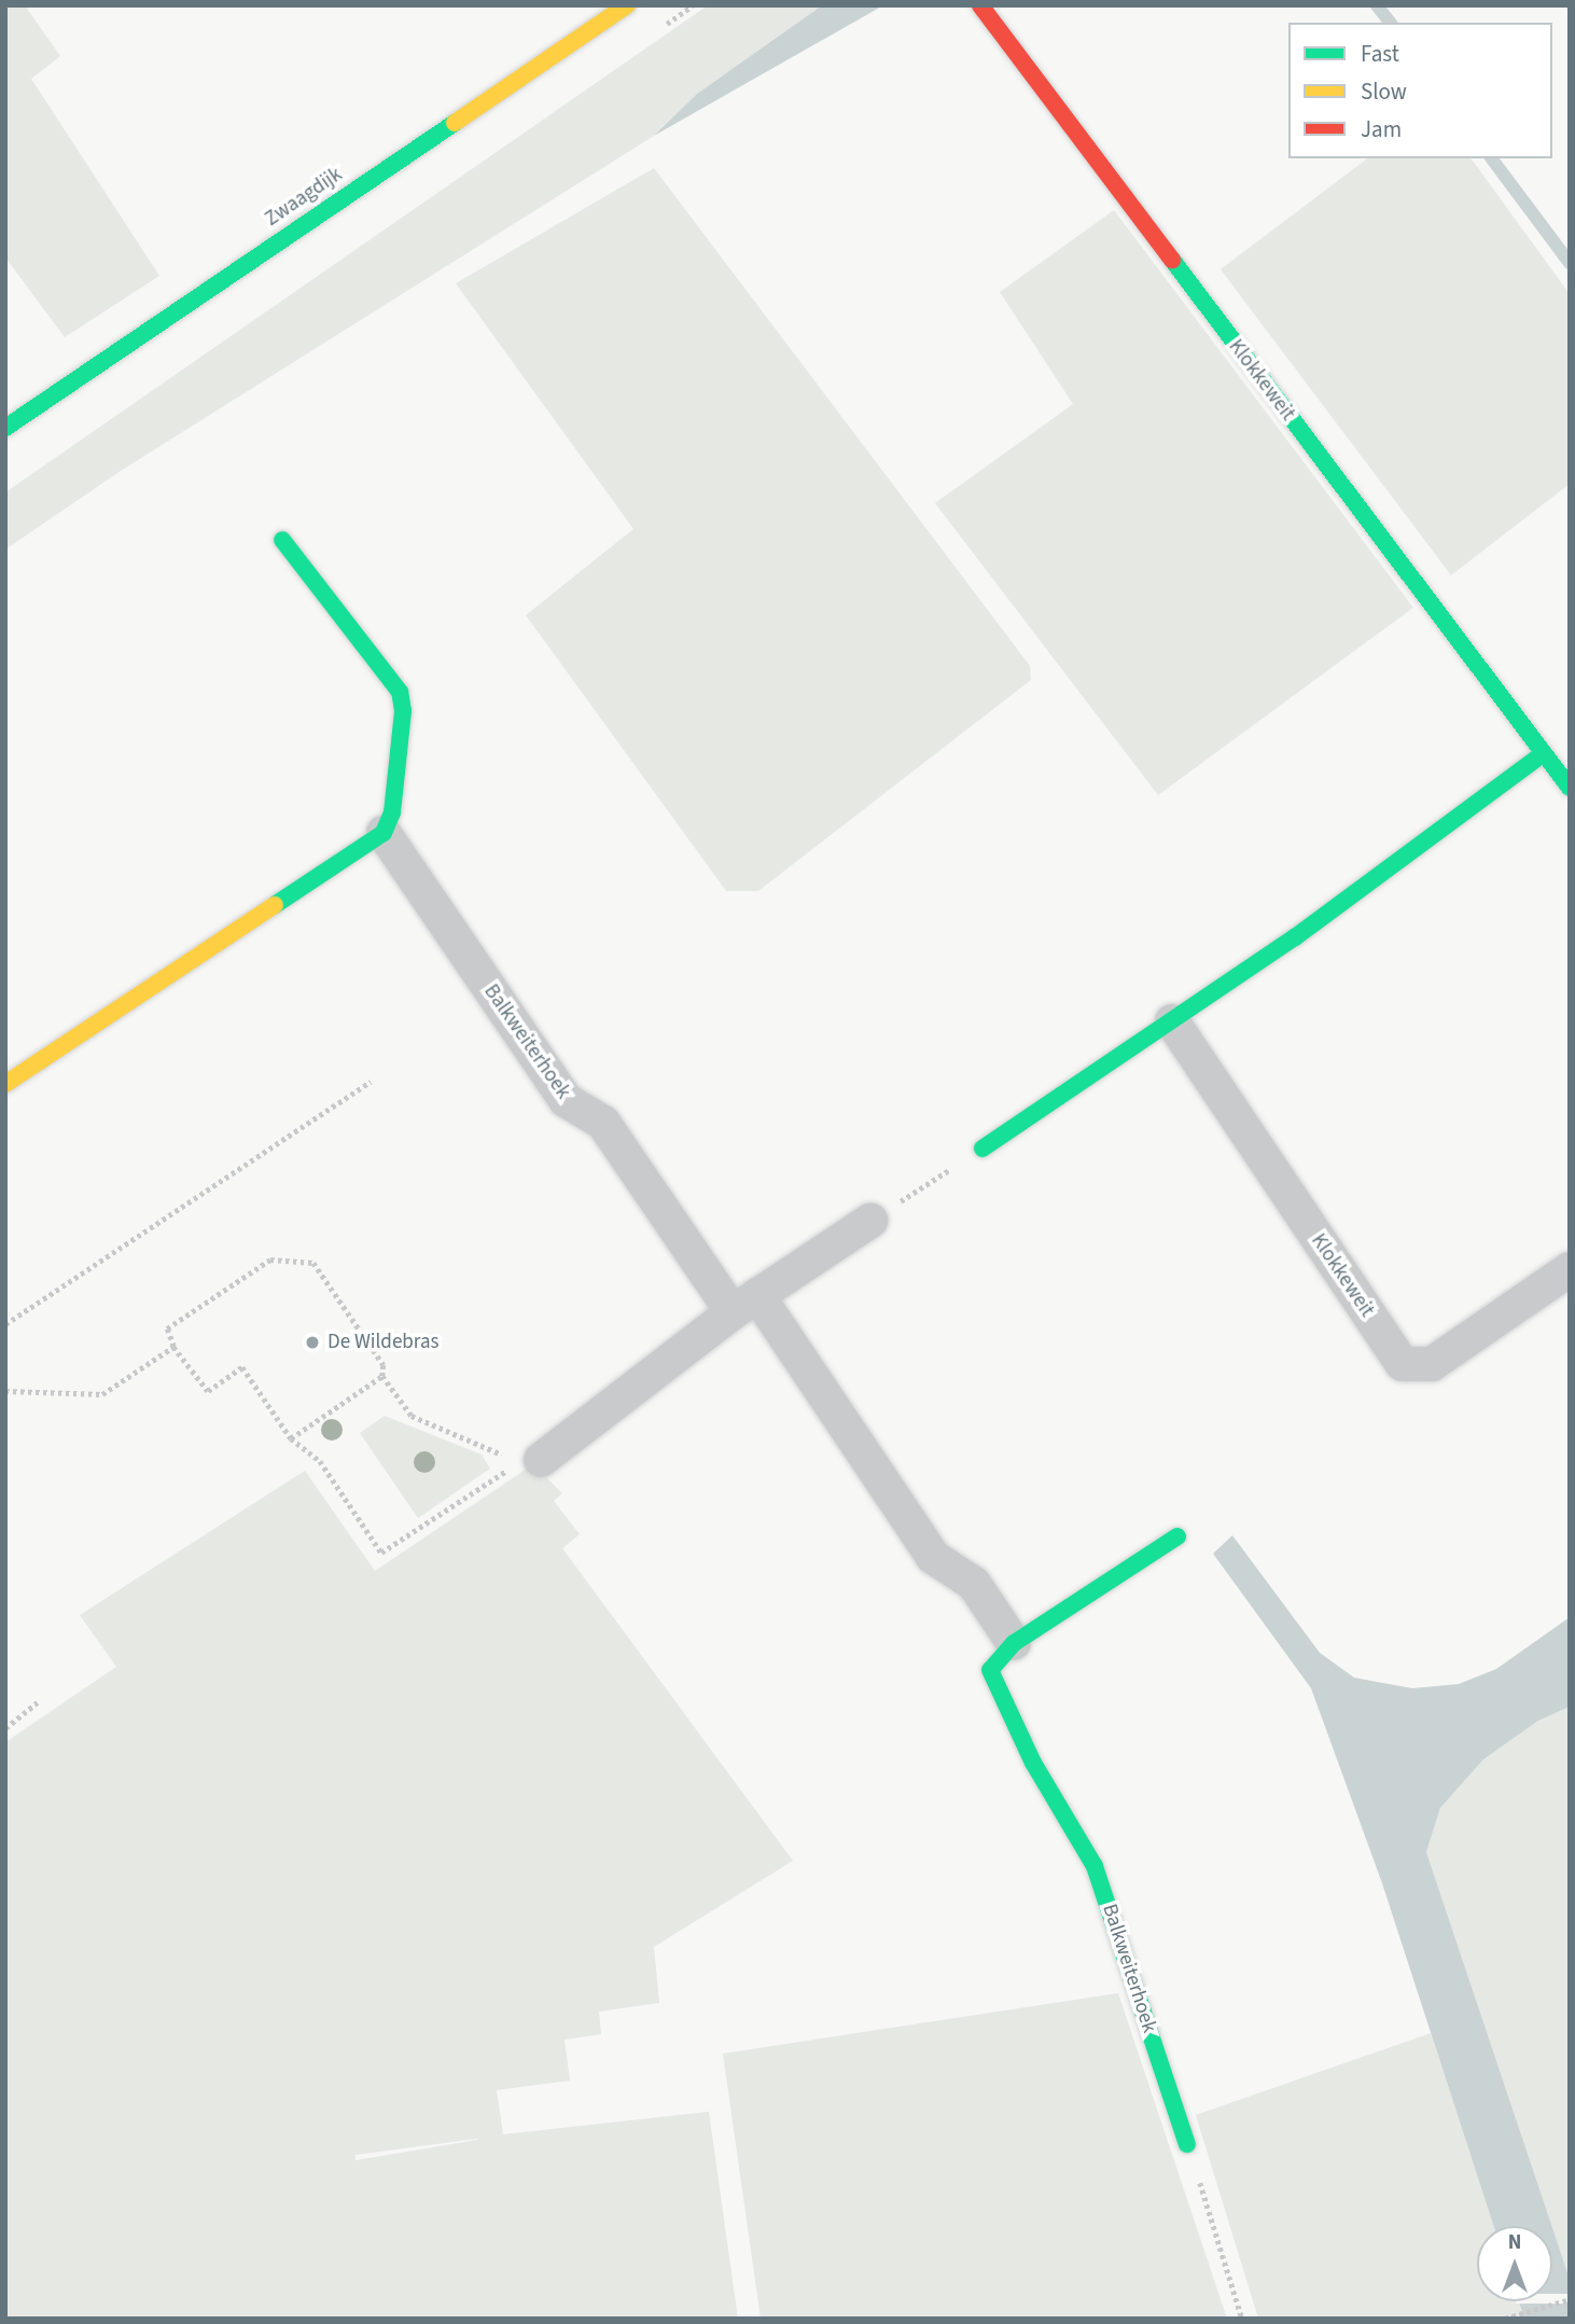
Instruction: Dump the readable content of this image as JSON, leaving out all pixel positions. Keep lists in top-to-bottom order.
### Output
{
  "streets": {
    "street": ["Zwaagdijk", "Klokkeweit", "Balkweiterhoek"]
  },
  "places": ["De Wildebras"],
  "legend": ["Fast", "Slow", "Jam"],
  "north": "top"
}
